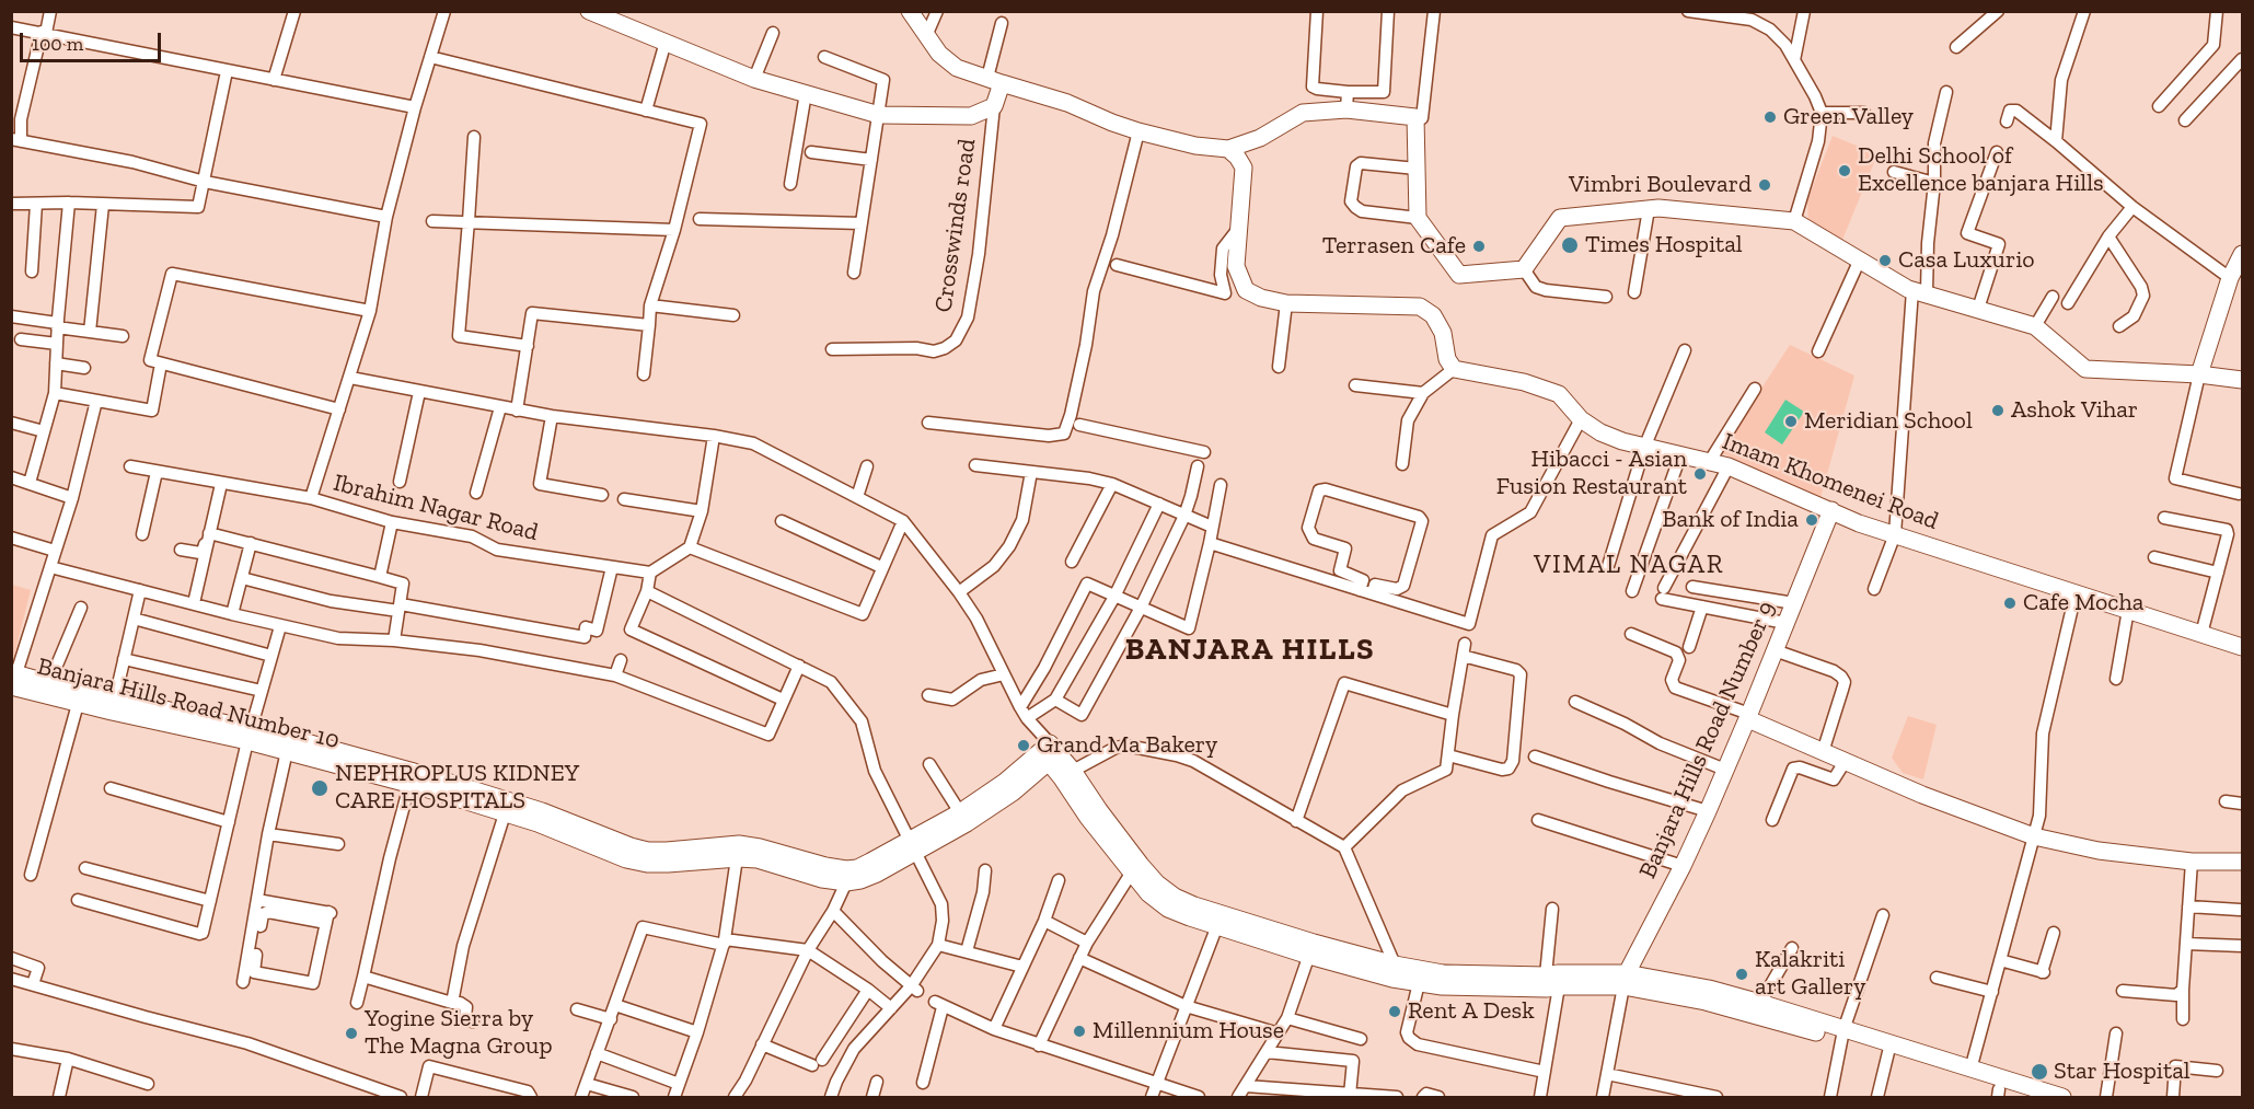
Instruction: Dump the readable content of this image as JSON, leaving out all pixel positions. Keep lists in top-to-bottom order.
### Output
{
  "streets": {
    "street": [
      "Crosswinds road",
      "Imam Khomenei Road",
      "Ibrahim Nagar Road",
      "Banjara Hills Road Number 10",
      "Banjara Hills Road Number 9"
    ]
  },
  "crossings": [
    ["Imam Khomenei Road", "Banjara Hills Road Number 9"]
  ],
  "districts": ["VIMAL NAGAR", "BANJARA HILLS"],
  "places": [
    "Green Valley",
    "Delhi School of Excellence banjara Hills",
    "Vimbri Boulevard",
    "Times Hospital",
    "Terrasen Cafe",
    "Casa Luxurio",
    "Ashok Vihar",
    "Meridian School",
    "Hibacci - Asian Fusion Restaurant",
    "Bank of India",
    "Cafe Mocha",
    "Grand Ma Bakery",
    "NEPHROPLUS KIDNEY CARE HOSPITALS",
    "Kalakriti art Gallery",
    "Rent A Desk",
    "Millennium House",
    "Yogine Sierra by The Magna Group",
    "Star Hospital"
  ],
  "scale_bar": "100 m"
}
